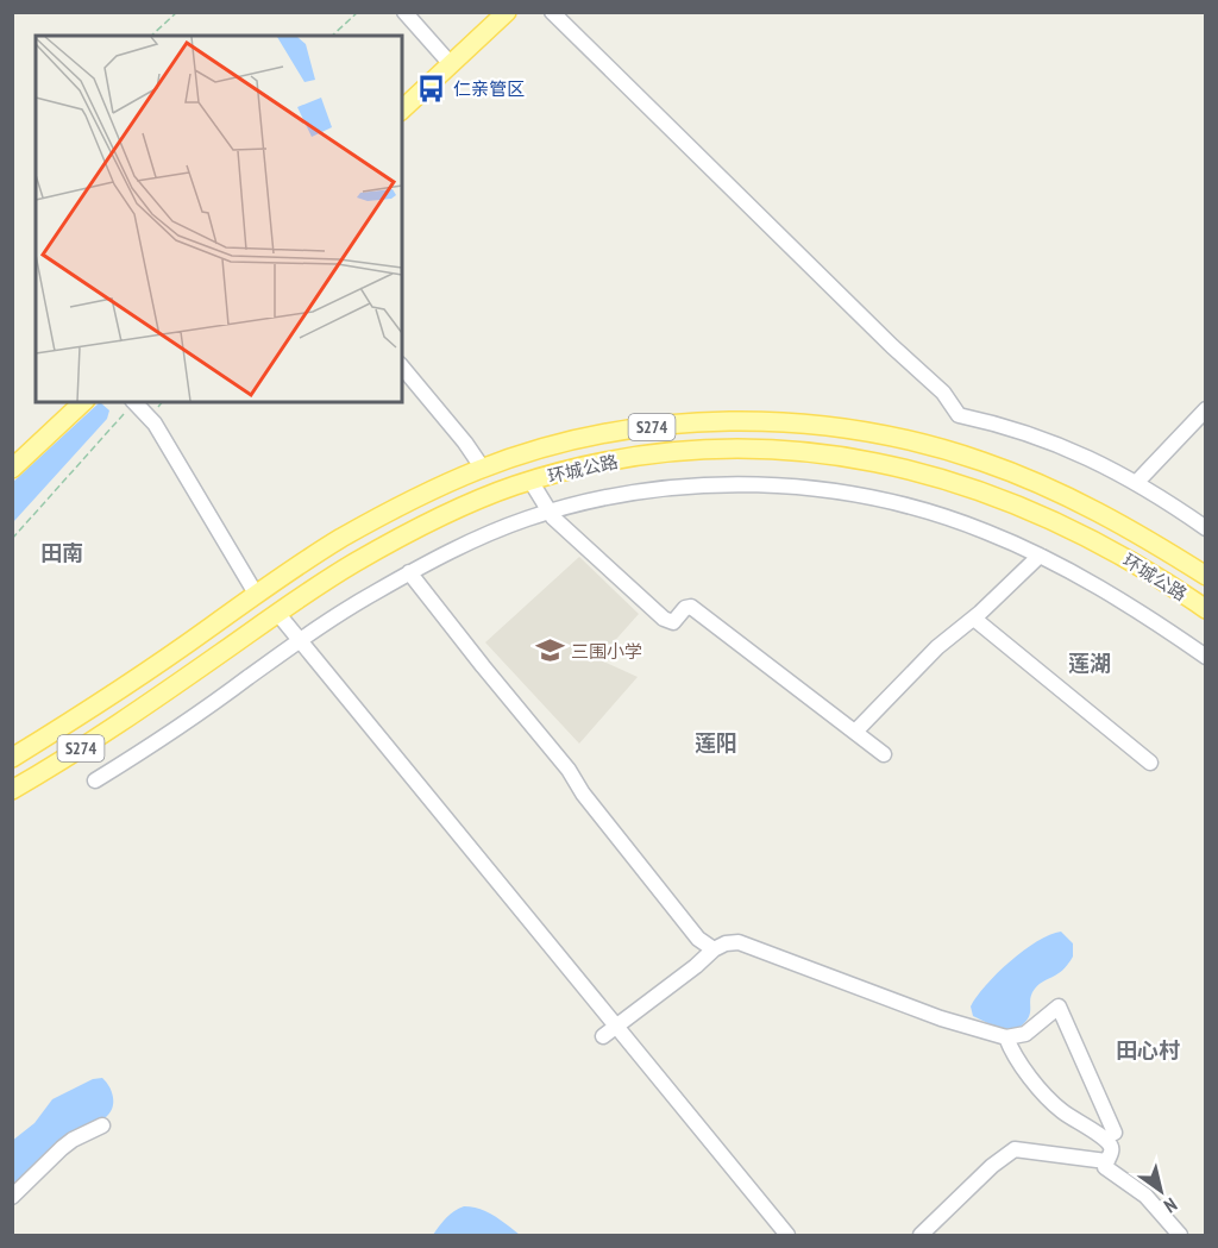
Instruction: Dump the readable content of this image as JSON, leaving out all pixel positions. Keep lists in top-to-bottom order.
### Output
{
  "streets": {
    "main road": ["S274", "环城公路"]
  },
  "districts": [
    "田南",
    "莲湖",
    "莲阳",
    "田心村"
  ],
  "places": {
    "bus stop": ["仁亲管区"],
    "school or university": ["三围小学"]
  },
  "north": "bottom right"
}
